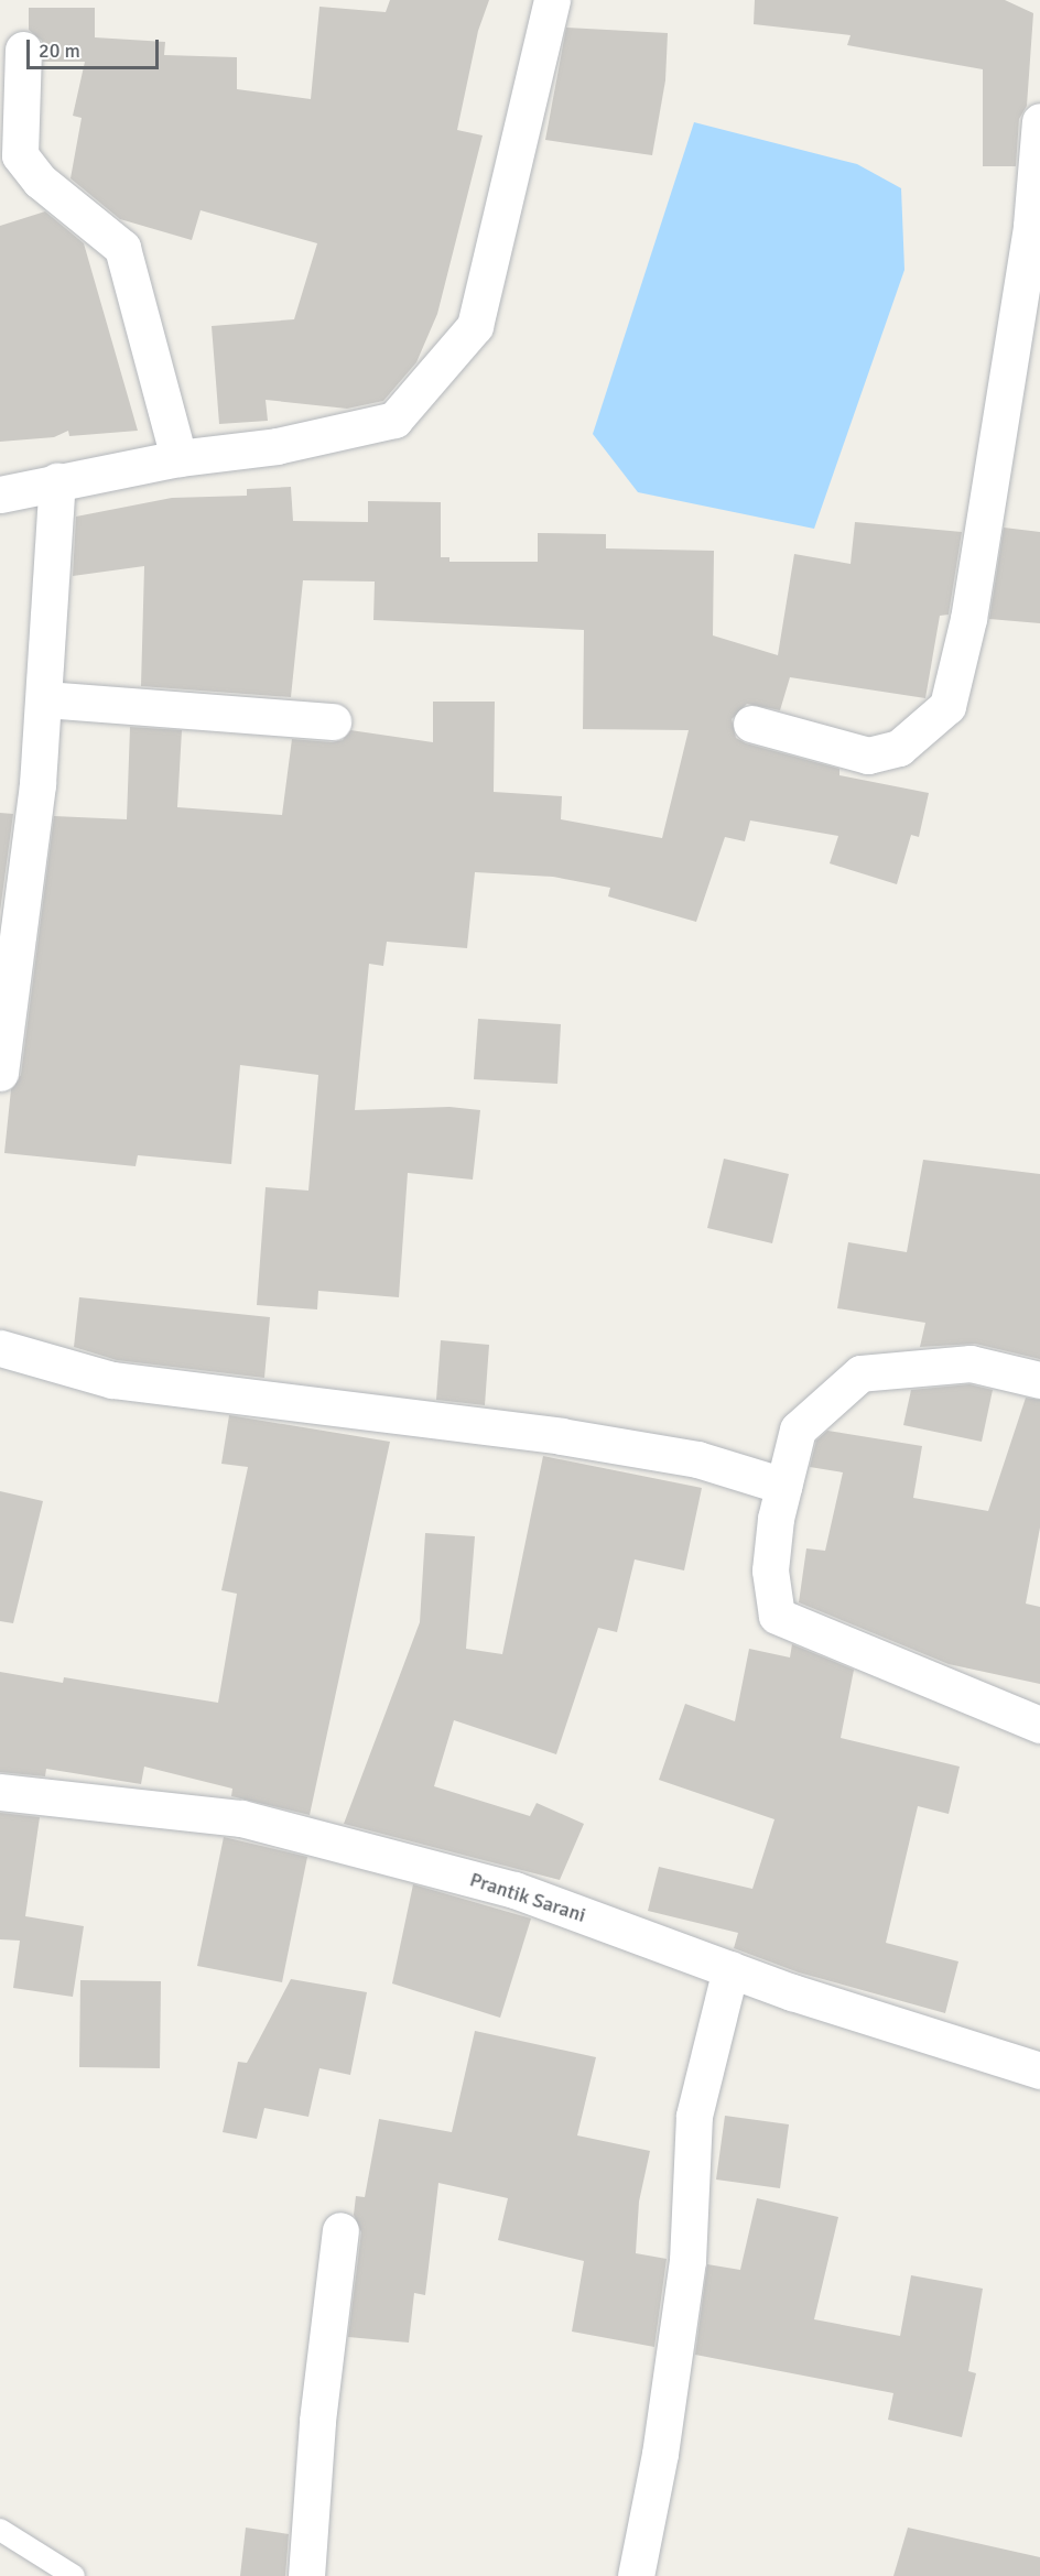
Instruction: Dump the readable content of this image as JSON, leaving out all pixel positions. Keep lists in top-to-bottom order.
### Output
{
  "streets": {
    "street": ["Prantik Sarani"]
  },
  "scale_bar": "20 m"
}
